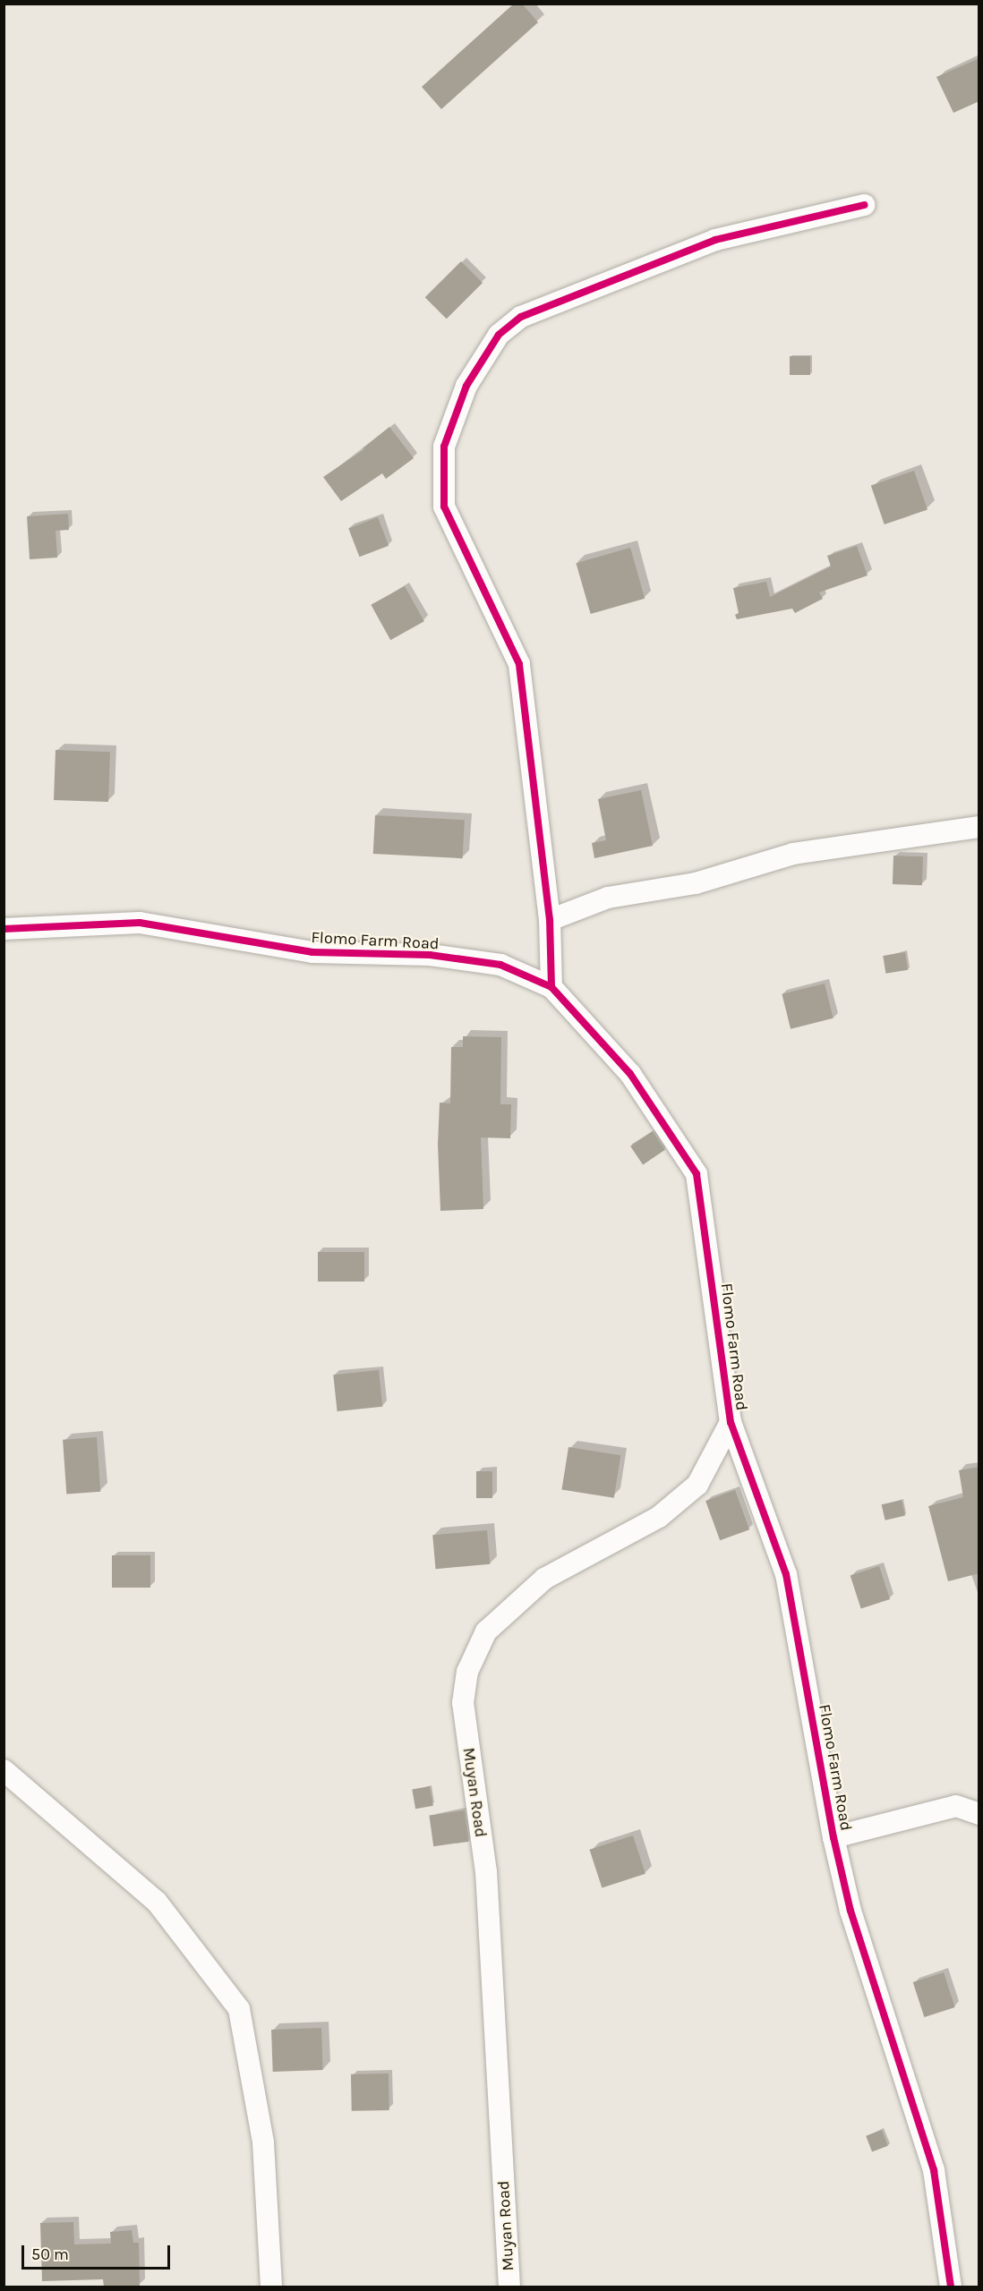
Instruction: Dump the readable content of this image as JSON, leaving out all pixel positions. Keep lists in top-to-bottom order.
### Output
{
  "streets": {
    "street": ["Flomo Farm Road", "Muyan Road"]
  },
  "crossings": [
    ["Flomo Farm Road", "Muyan Road"]
  ],
  "scale_bar": "50 m"
}
